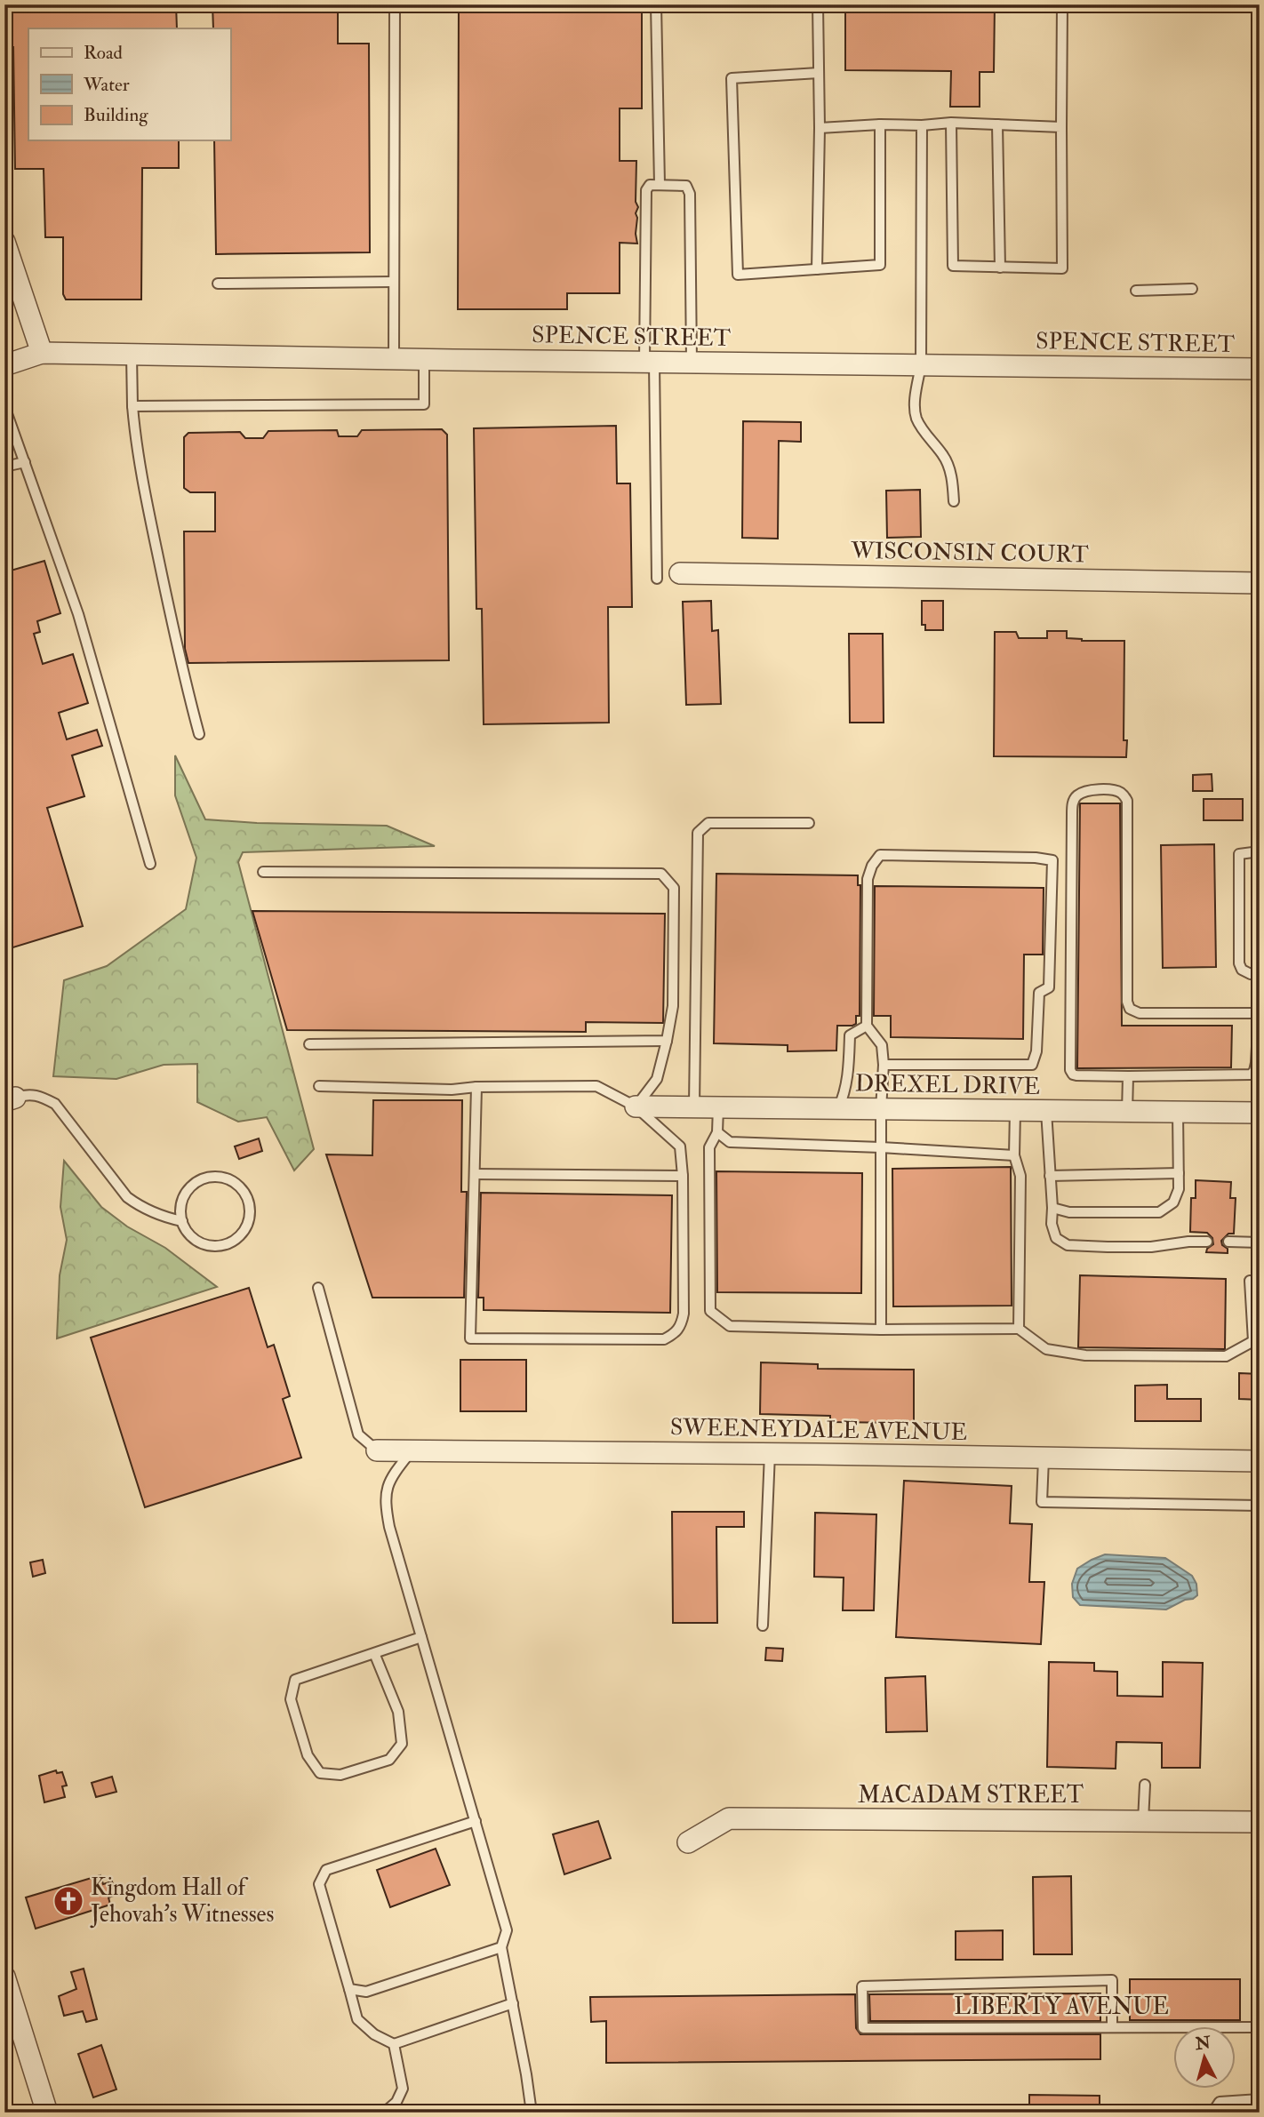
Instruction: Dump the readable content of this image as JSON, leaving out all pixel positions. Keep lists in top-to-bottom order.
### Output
{
  "streets": {
    "street": [
      "SPENCE STREET",
      "WISCONSIN COURT",
      "DREXEL DRIVE",
      "SWEENEYDALE AVENUE",
      "MACADAM STREET"
    ],
    "lane": ["LIBERTY AVENUE"]
  },
  "places": {
    "church": ["Kingdom Hall of Jehovah’s Witnesses"]
  },
  "legend": ["Road", "Water", "Building"],
  "north": "top"
}
